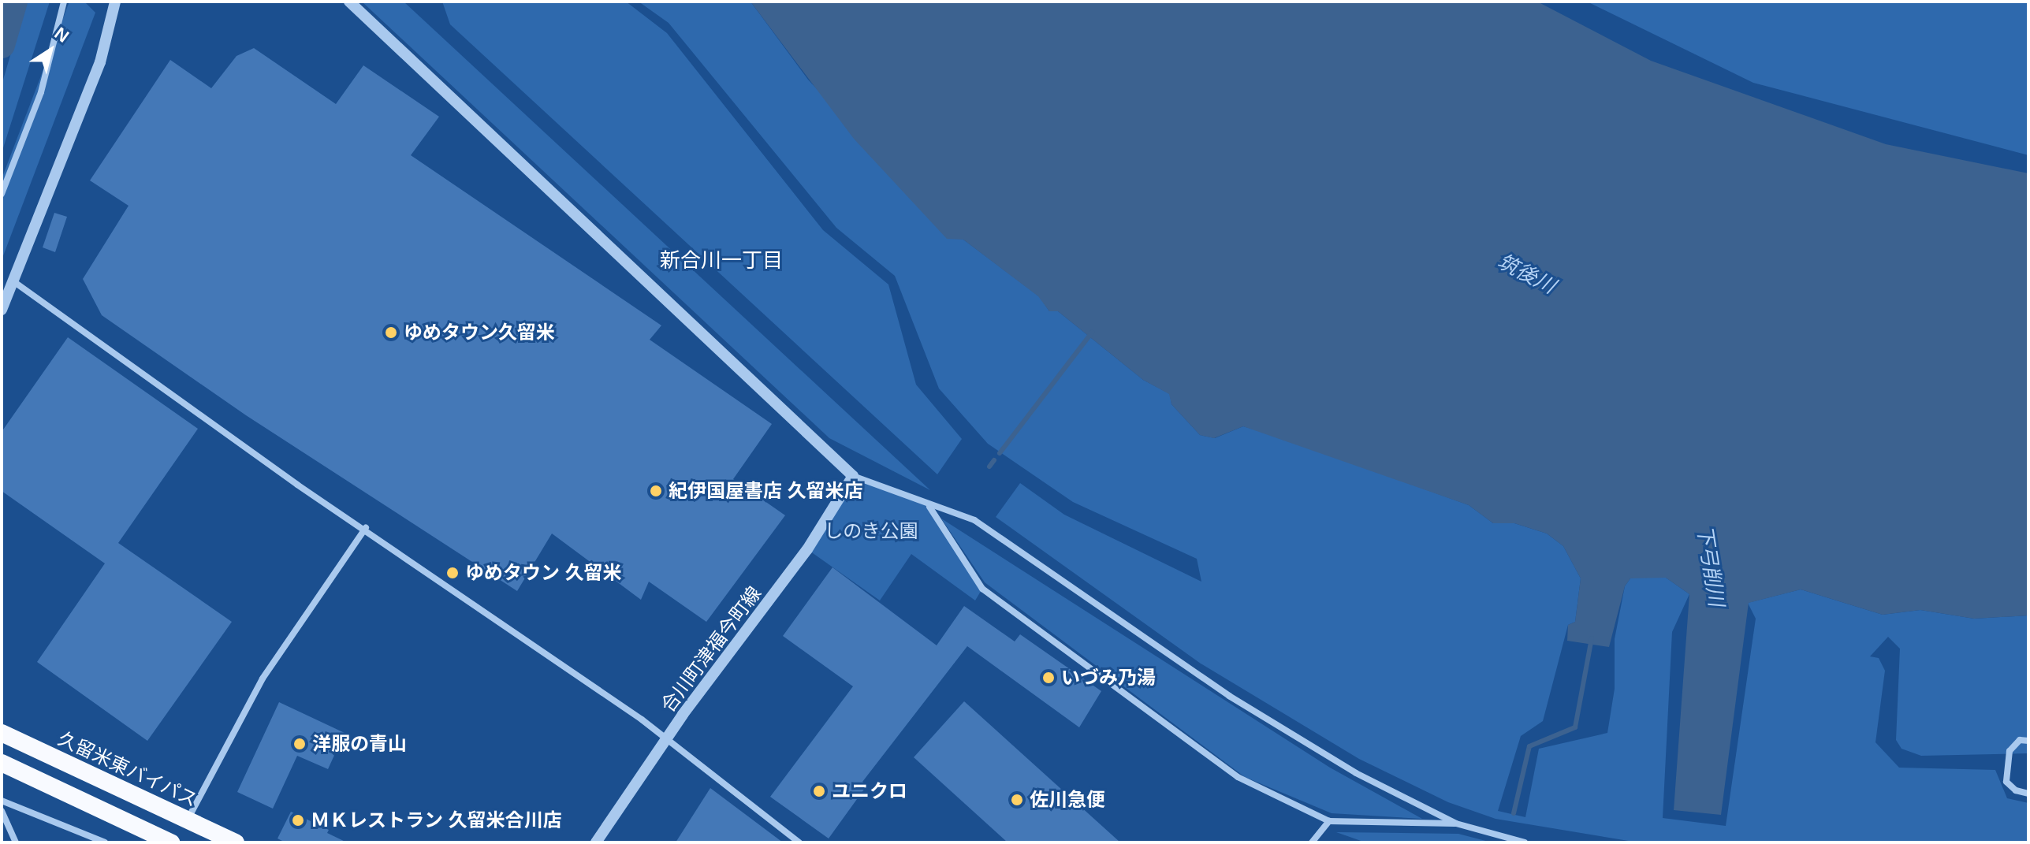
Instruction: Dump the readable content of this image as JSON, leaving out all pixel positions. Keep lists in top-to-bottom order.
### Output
{
  "streets": {
    "highway": ["久留米東バイパス"],
    "street": ["合川町津福今町線"]
  },
  "districts": ["新合川一丁目"],
  "water": ["筑後川", "下弓削川"],
  "parks": ["しのき公園"],
  "places": [
    "ゆめタウン久留米",
    "紀伊国屋書店 久留米店",
    "ゆめタウン 久留米",
    "いづみ乃湯",
    "洋服の青山",
    "ユニクロ",
    "佐川急便",
    "ＭＫレストラン 久留米合川店"
  ],
  "north": "top right"
}
